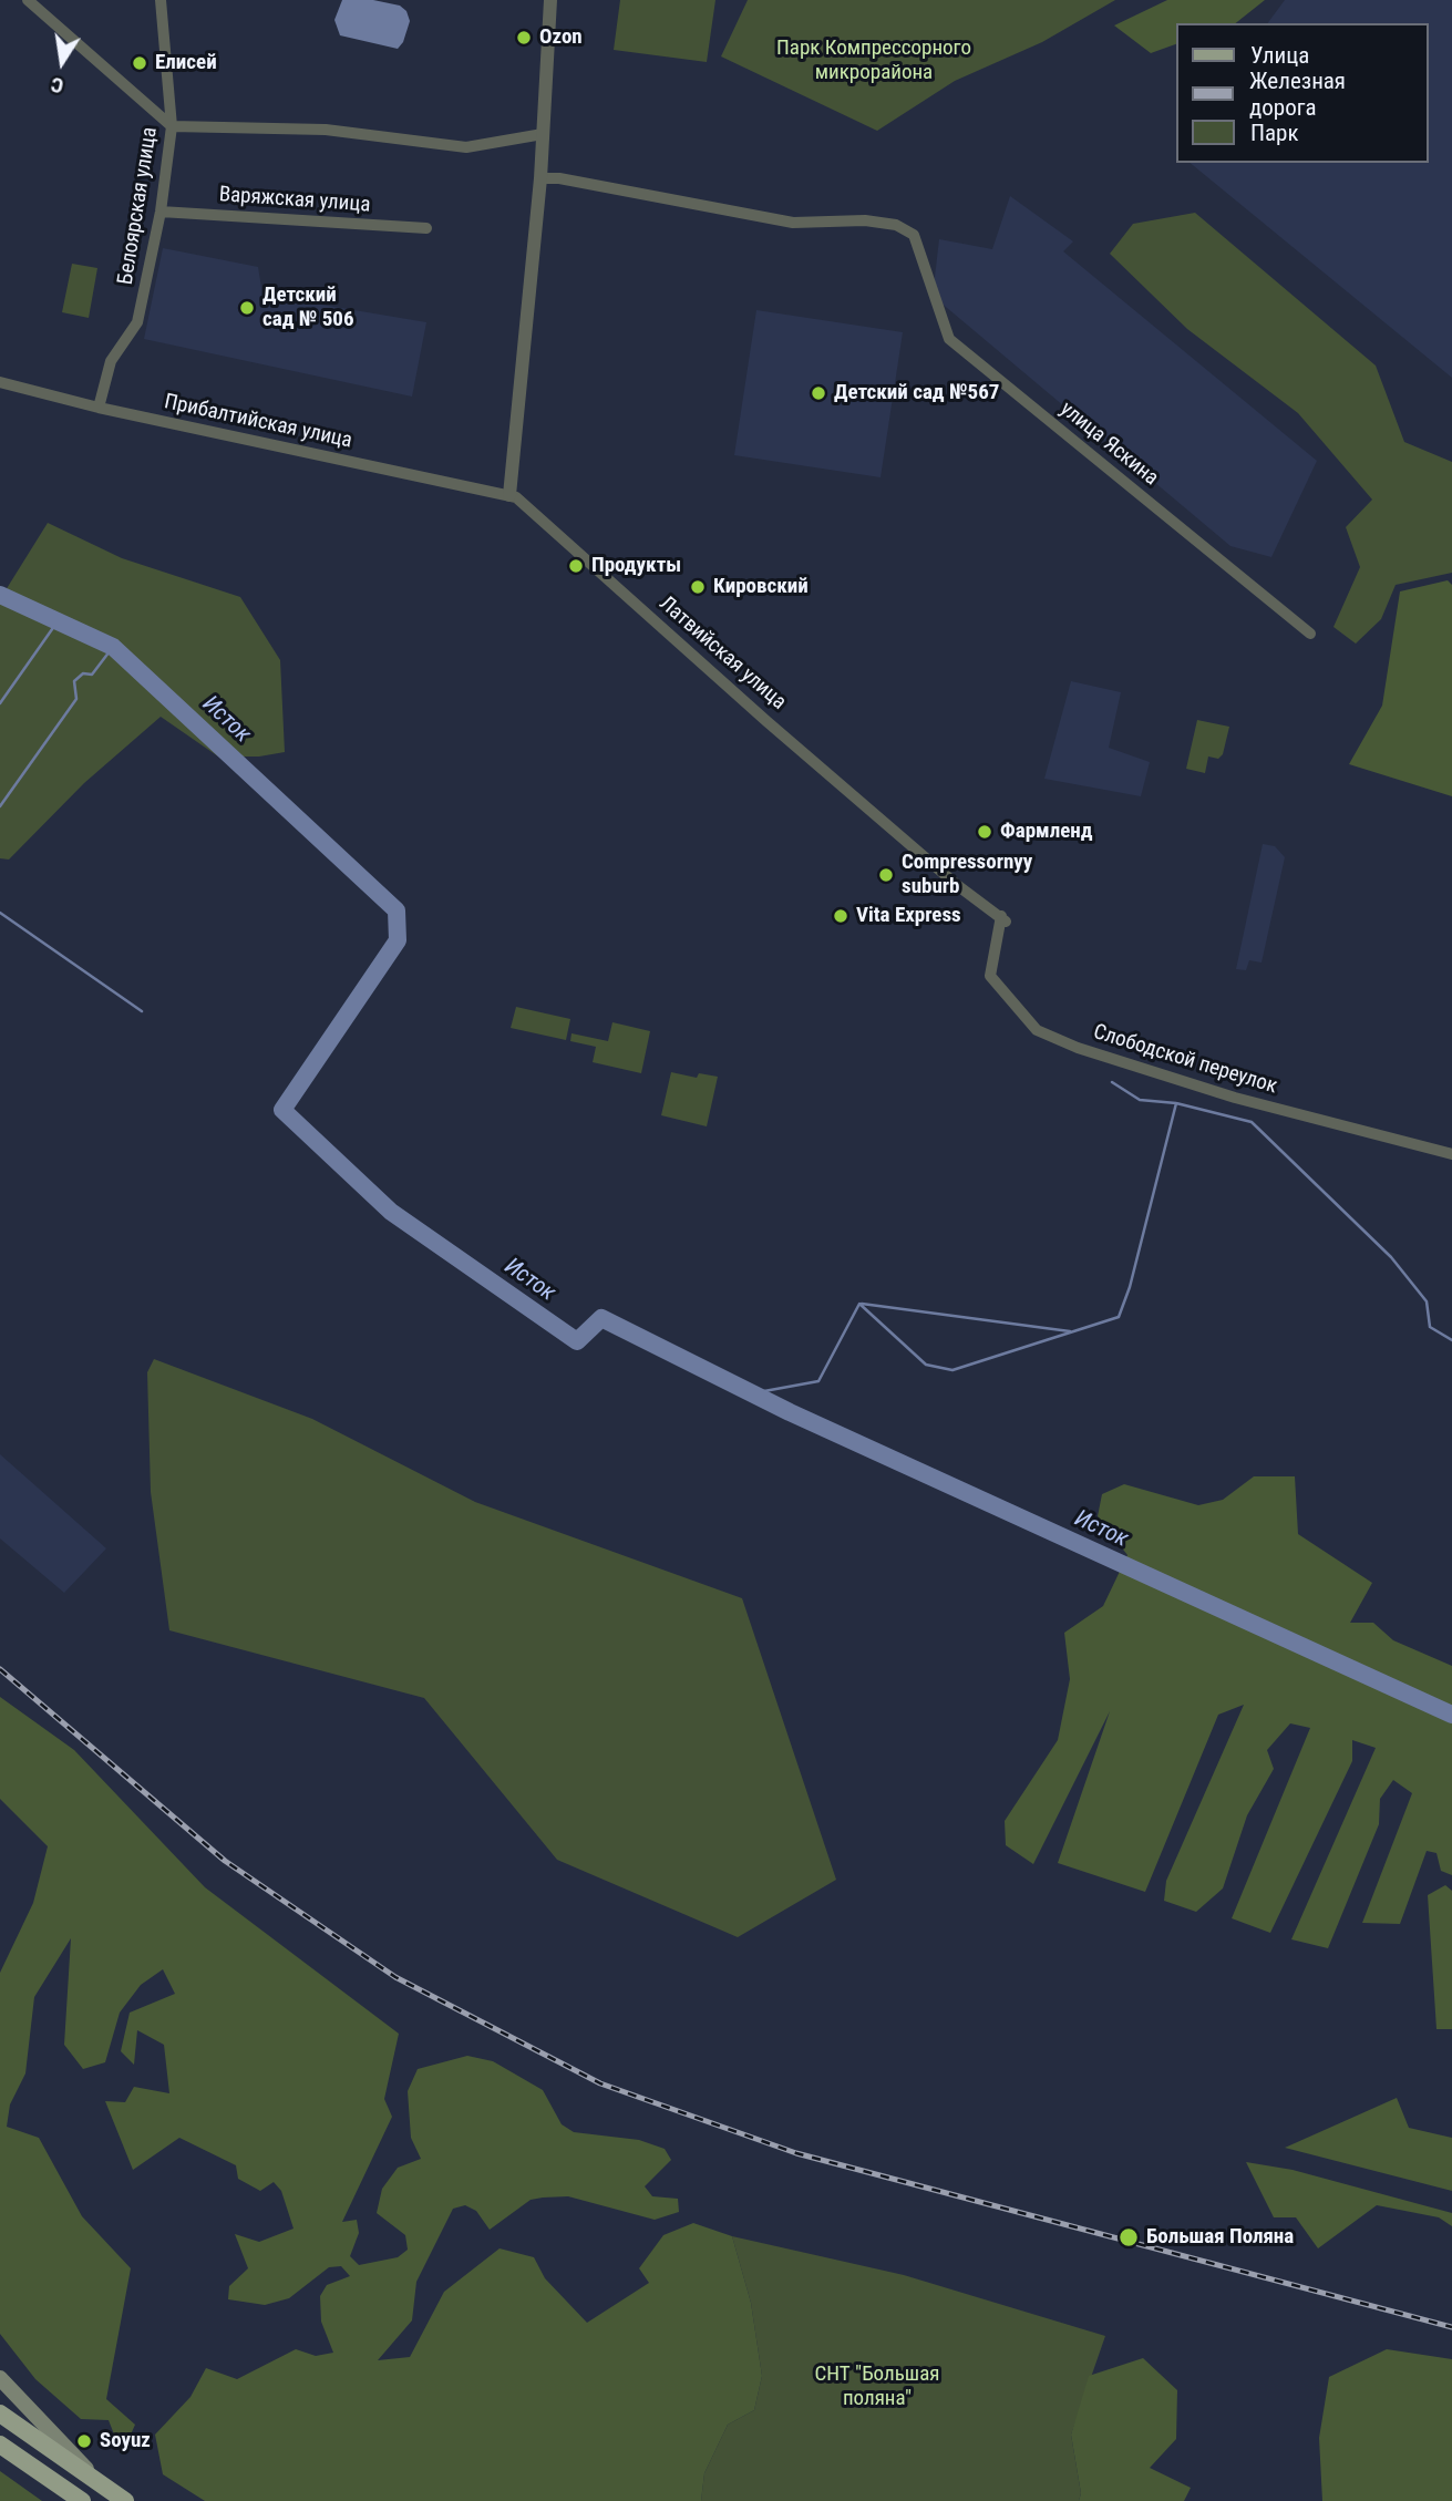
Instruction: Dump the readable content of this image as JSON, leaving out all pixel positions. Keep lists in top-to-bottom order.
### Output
{
  "streets": {
    "street": [
      "Варяжская улица",
      "Белоярская улица",
      "Прибалтийская улица",
      "улица Яскина",
      "Латвийская улица",
      "Слободской переулок"
    ]
  },
  "crossings": [
    ["Варяжская улица", "Белоярская улица"],
    ["Белоярская улица", "Прибалтийская улица"],
    ["Прибалтийская улица", "Латвийская улица"],
    ["Латвийская улица", "Слободской переулок"]
  ],
  "water": ["Исток"],
  "parks": ["Парк Компрессорного микрорайона", "СНТ \"Большая поляна\""],
  "places": [
    "Ozon",
    "Елисей",
    "Детский сад № 506",
    "Детский сад №567",
    "Продукты",
    "Кировский",
    "Фармленд",
    "Compressornyy suburb",
    "Vita Express",
    "Большая Поляна",
    "Soyuz"
  ],
  "legend": ["Улица", "Железная дорога", "Парк"],
  "north": "bottom"
}
